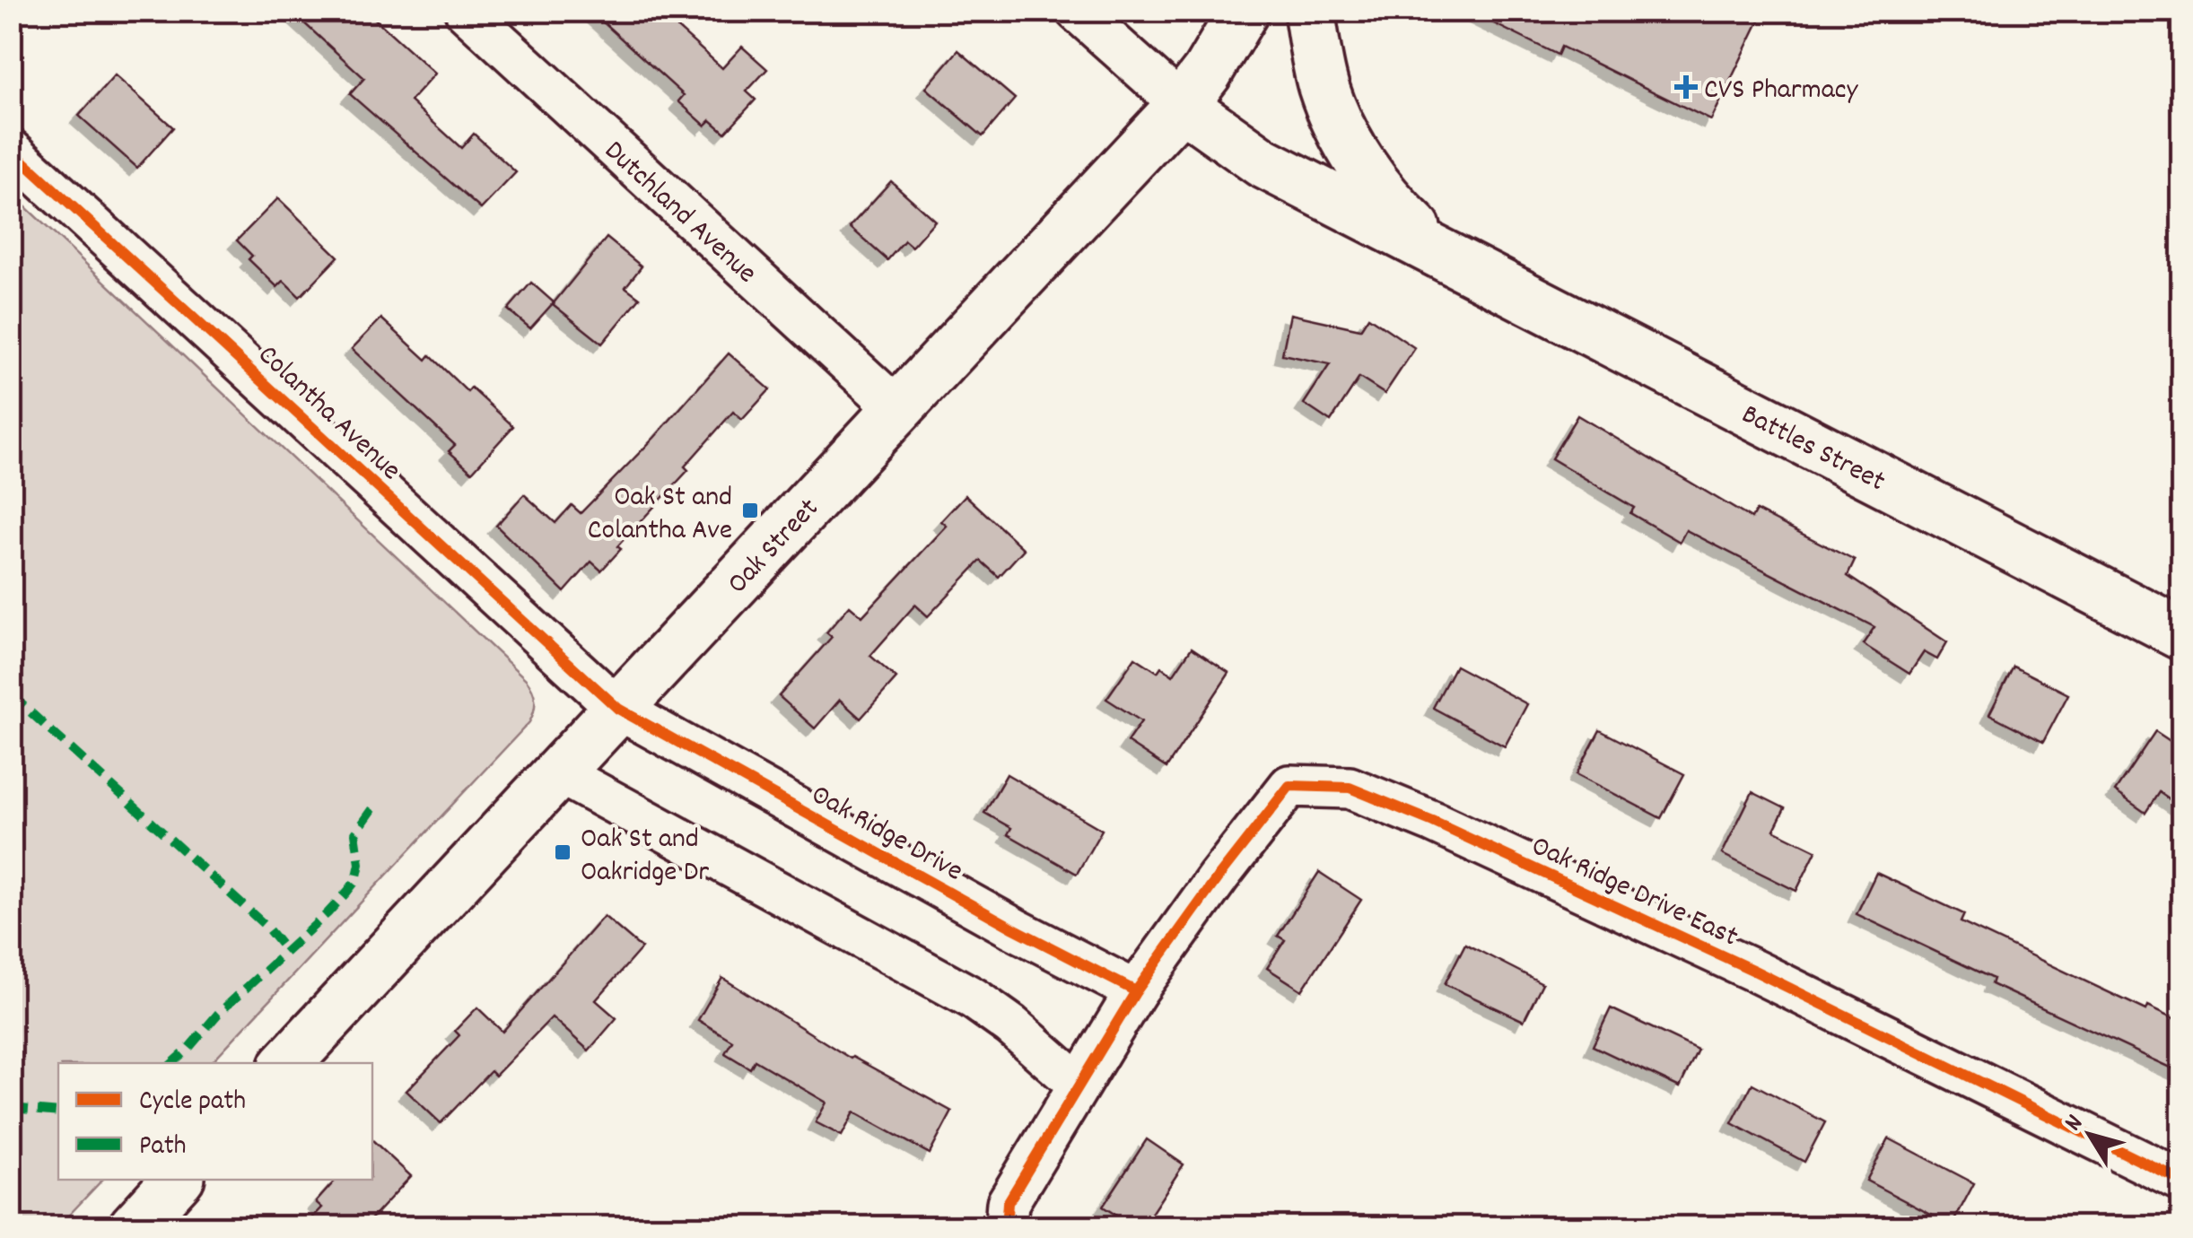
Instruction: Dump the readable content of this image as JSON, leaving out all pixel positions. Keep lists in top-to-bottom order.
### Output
{
  "streets": {
    "main road": ["Battles Street", "Oak Street"],
    "street": [
      "Dutchland Avenue",
      "Colantha Avenue",
      "Oak Ridge Drive",
      "Oak Ridge Drive East"
    ]
  },
  "crossings": [
    ["Dutchland Avenue", "Oak Street"],
    ["Colantha Avenue", "Oak Street"],
    ["Colantha Avenue", "Oak Ridge Drive"],
    ["Battles Street", "Oak Street"],
    ["Oak Street", "Oak Ridge Drive"],
    ["Oak Ridge Drive", "Oak Ridge Drive East"]
  ],
  "places": {
    "health": ["CVS Pharmacy"],
    "transit": ["Oak St and Colantha Ave", "Oak St and Oakridge Dr"]
  },
  "legend": ["Cycle path", "Path"],
  "north": "top left"
}
